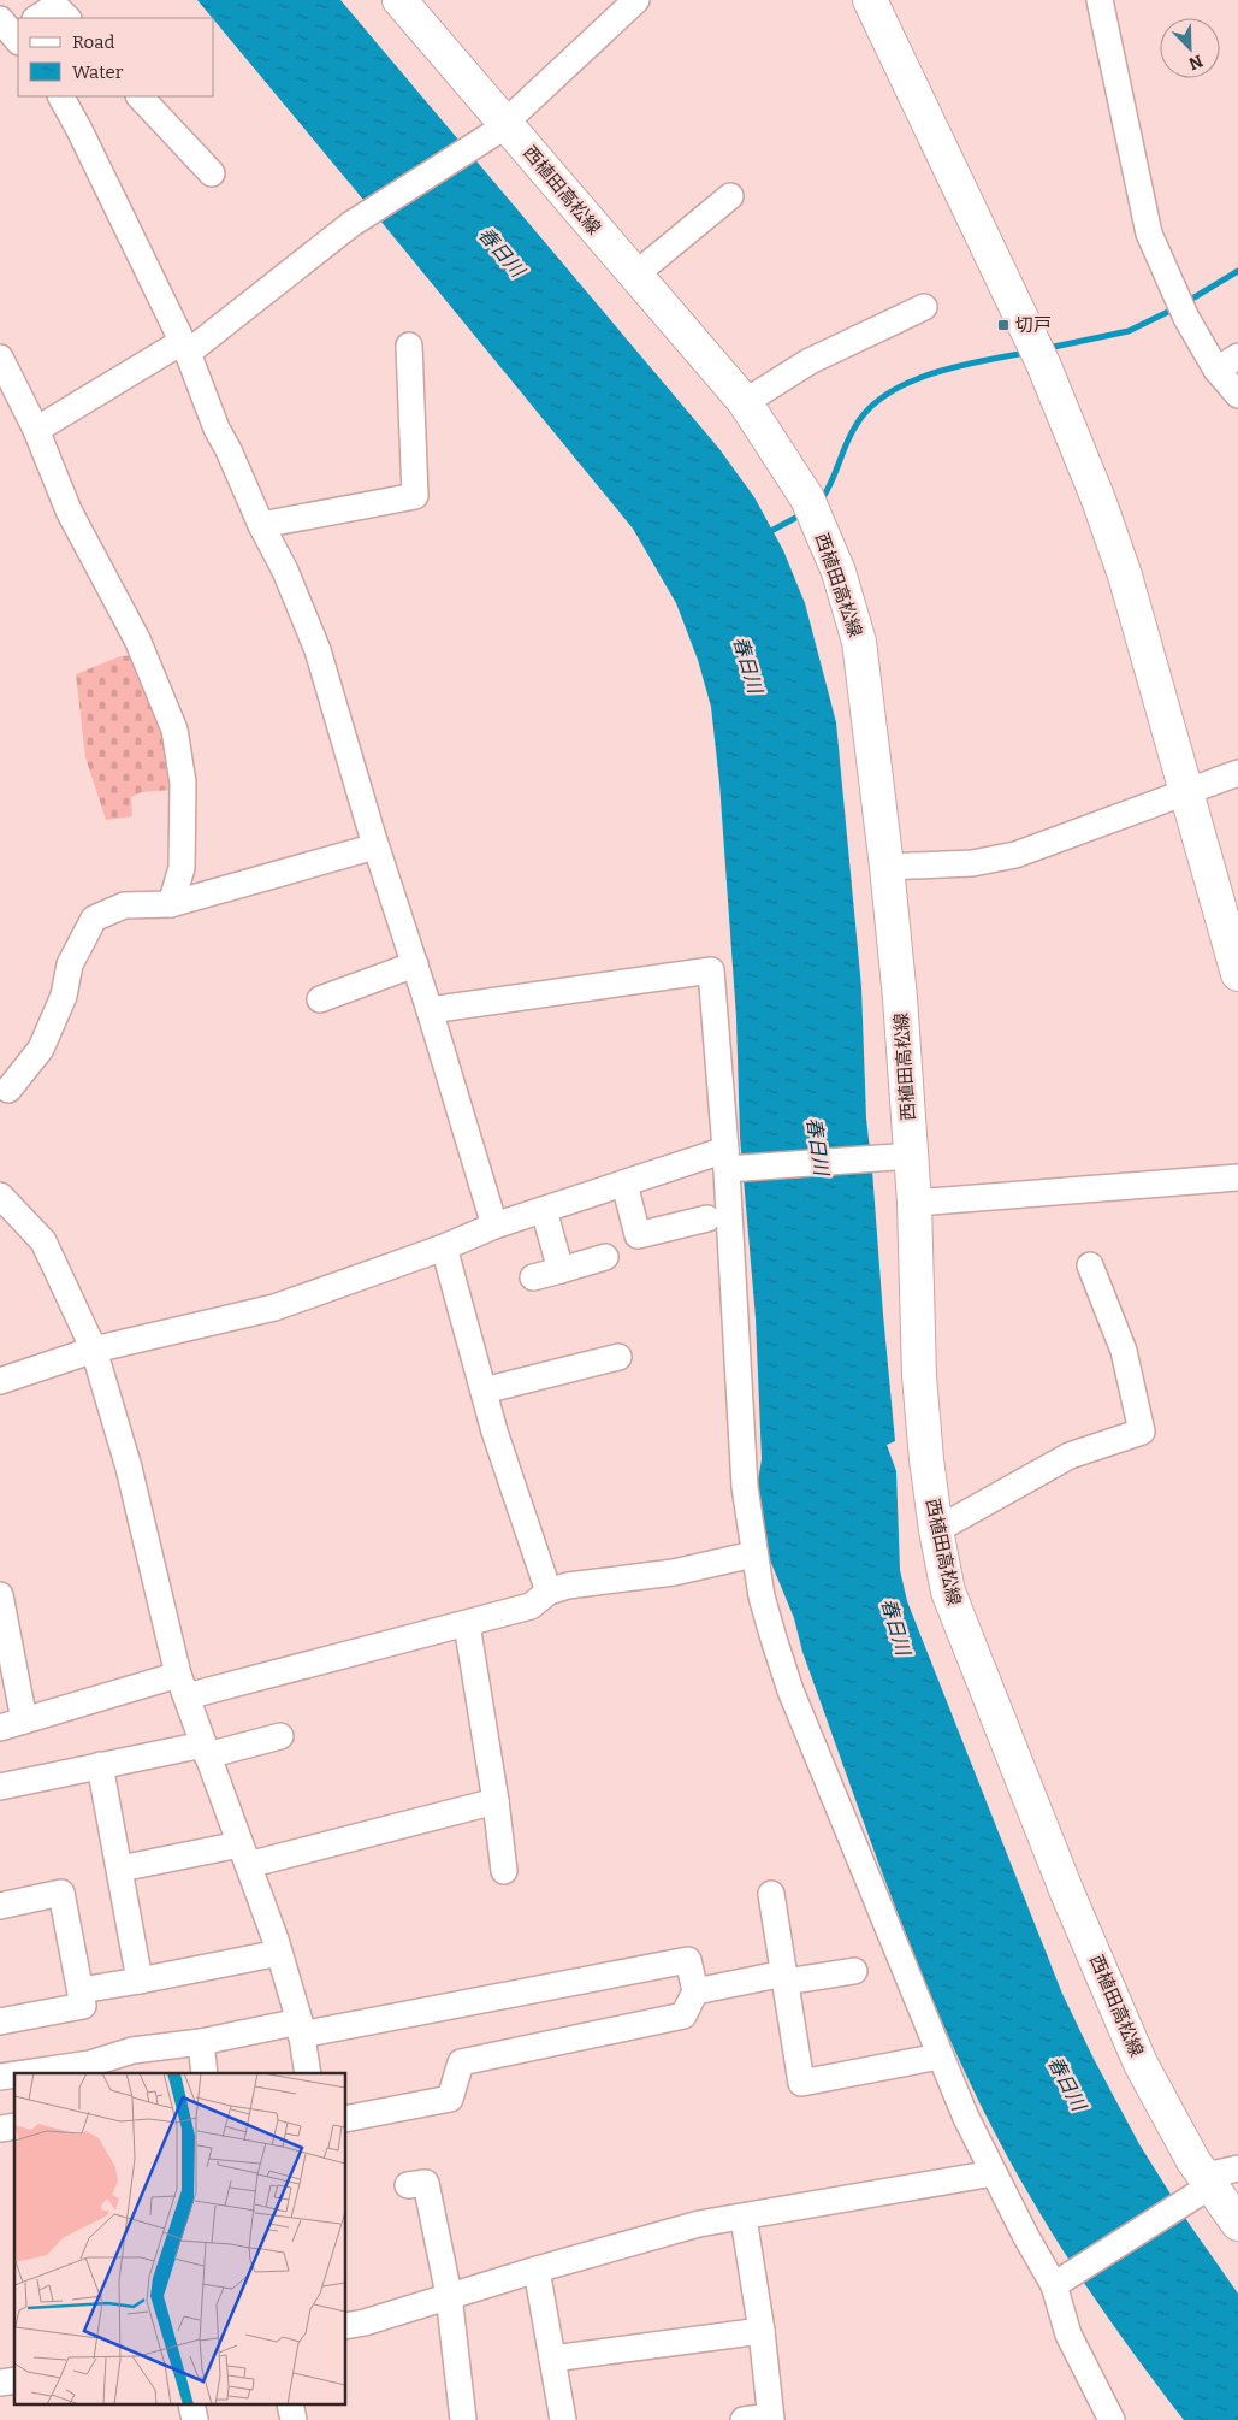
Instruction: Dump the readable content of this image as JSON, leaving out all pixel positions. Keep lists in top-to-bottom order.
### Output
{
  "streets": {
    "main road": ["西植田高松線"]
  },
  "water": ["春日川"],
  "places": {
    "transit": ["切戸"]
  },
  "legend": ["Road", "Water"],
  "north": "bottom right"
}
